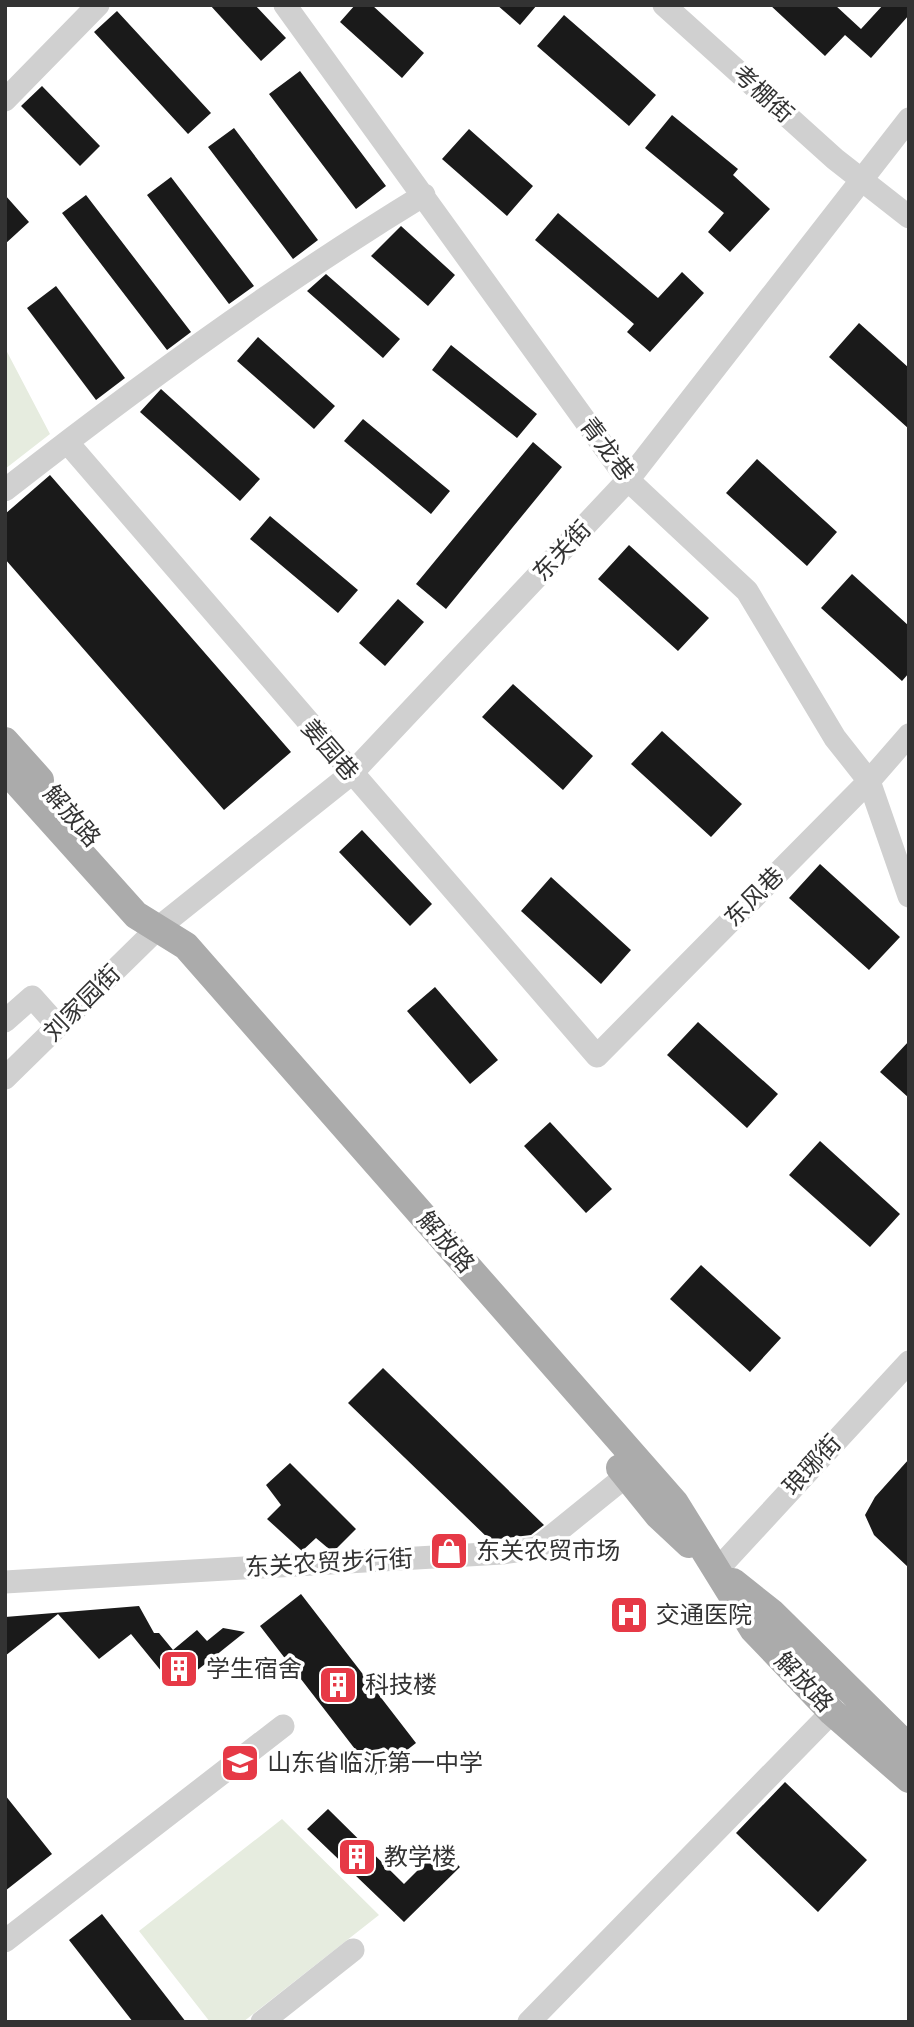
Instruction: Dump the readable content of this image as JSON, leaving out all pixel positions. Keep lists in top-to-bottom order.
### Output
{
  "streets": {
    "main road": ["解放路"],
    "street": [
      "考棚街",
      "青龙巷",
      "东关街",
      "姜园巷",
      "东风巷",
      "刘家园街",
      "琅琊街",
      "东关农贸步行街"
    ]
  },
  "crossings": [
    ["考棚街", "东关街"],
    ["青龙巷", "东关街"],
    ["青龙巷", "东风巷"],
    ["东关街", "姜园巷"],
    ["东关街", "解放路"],
    ["东关街", "刘家园街"],
    ["姜园巷", "东风巷"],
    ["解放路", "刘家园街"],
    ["解放路", "琅琊街"],
    ["解放路", "东关农贸步行街"]
  ],
  "places": {
    "shop": ["东关农贸市场"],
    "hospital": ["交通医院"],
    "building": ["学生宿舍", "科技楼", "教学楼"],
    "school or university": ["山东省临沂第一中学"]
  }
}
